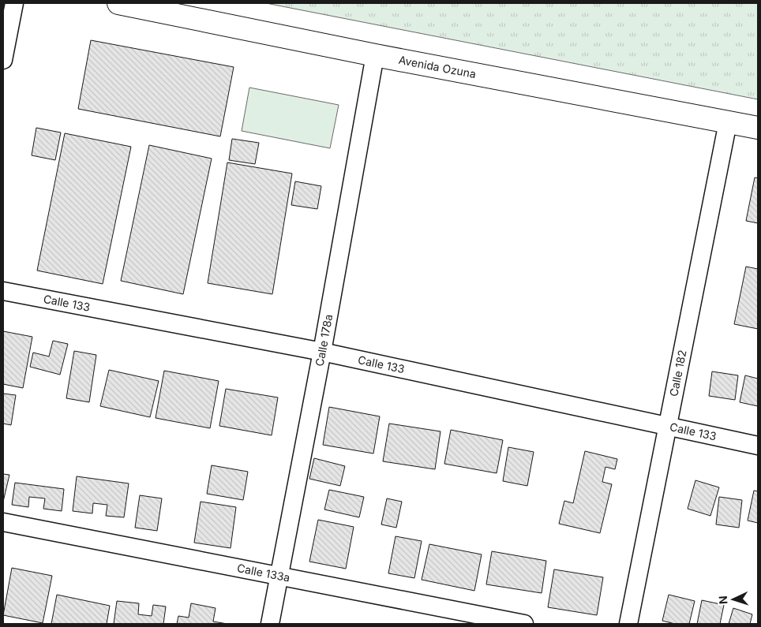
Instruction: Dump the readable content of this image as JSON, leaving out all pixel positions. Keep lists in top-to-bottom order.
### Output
{
  "streets": {
    "main road": ["Avenida Ozuna"],
    "street": [
      "Calle 133",
      "Calle 178a",
      "Calle 182",
      "Calle 133a"
    ]
  },
  "crossings": [
    ["Avenida Ozuna", "Calle 178a"],
    ["Avenida Ozuna", "Calle 182"],
    ["Calle 133", "Calle 178a"],
    ["Calle 133", "Calle 182"],
    ["Calle 178a", "Calle 133a"]
  ],
  "north": "left"
}
